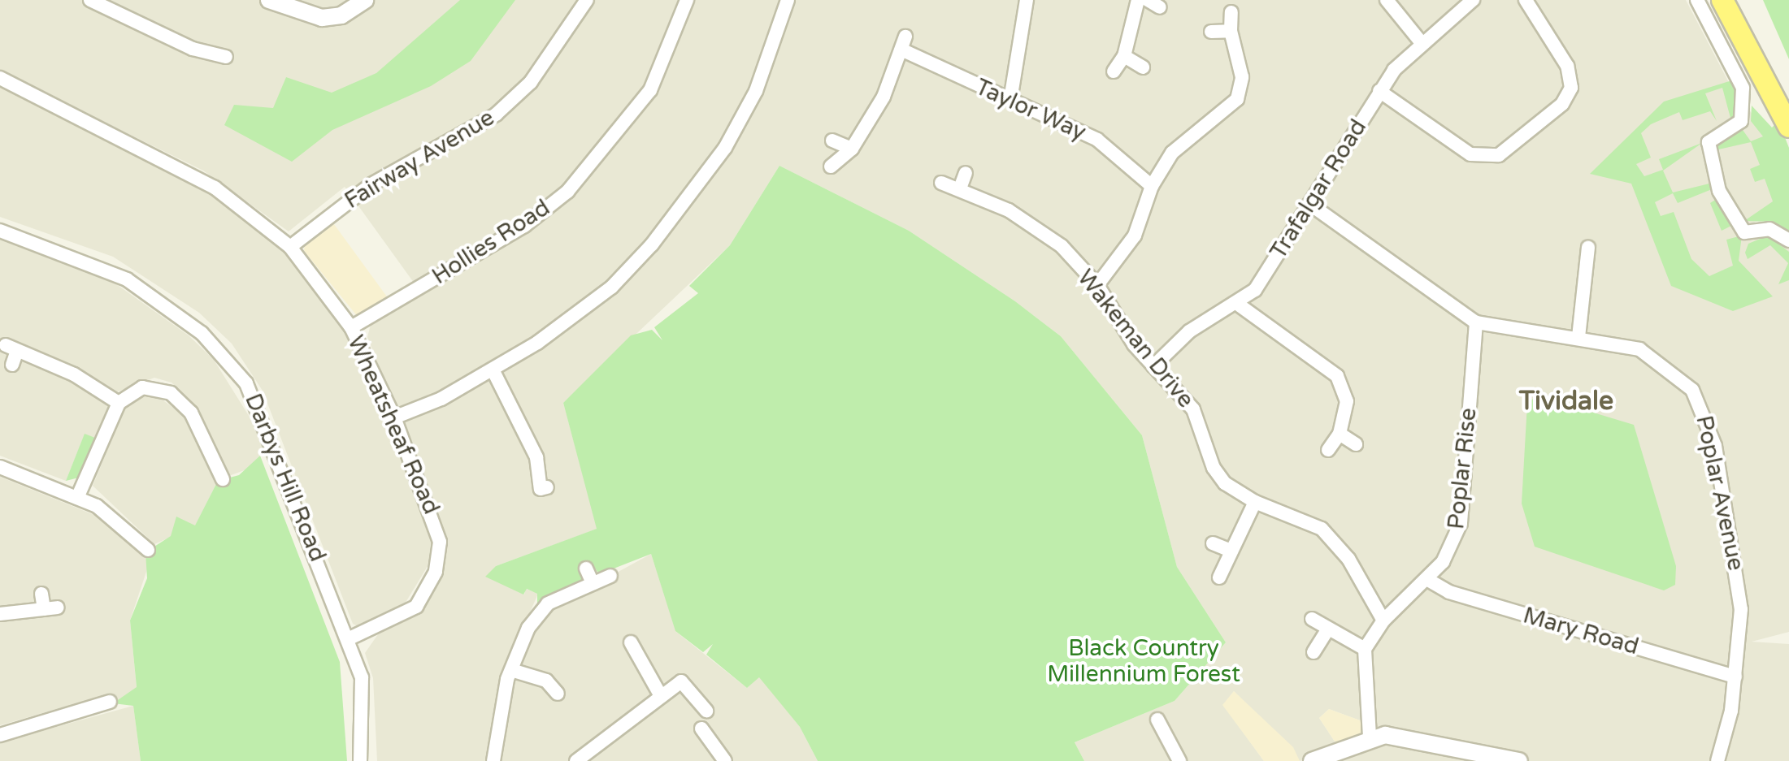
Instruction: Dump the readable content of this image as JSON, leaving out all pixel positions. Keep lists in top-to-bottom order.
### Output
{
  "streets": {
    "street": [
      "Taylor Way",
      "Fairway Avenue",
      "Trafalgar Road",
      "Hollies Road",
      "Wakeman Drive",
      "Wheatsheaf Road",
      "Poplar Rise",
      "Darbys Hill Road",
      "Poplar Avenue",
      "Mary Road"
    ]
  },
  "crossings": [
    ["Fairway Avenue", "Wheatsheaf Road"],
    ["Trafalgar Road", "Wakeman Drive"],
    ["Trafalgar Road", "Poplar Avenue"],
    ["Hollies Road", "Wheatsheaf Road"],
    ["Wakeman Drive", "Poplar Rise"],
    ["Wheatsheaf Road", "Darbys Hill Road"],
    ["Poplar Rise", "Poplar Avenue"],
    ["Poplar Rise", "Mary Road"],
    ["Poplar Avenue", "Mary Road"]
  ],
  "districts": ["Tividale"],
  "parks": ["Black Country Millennium Forest"]
}
